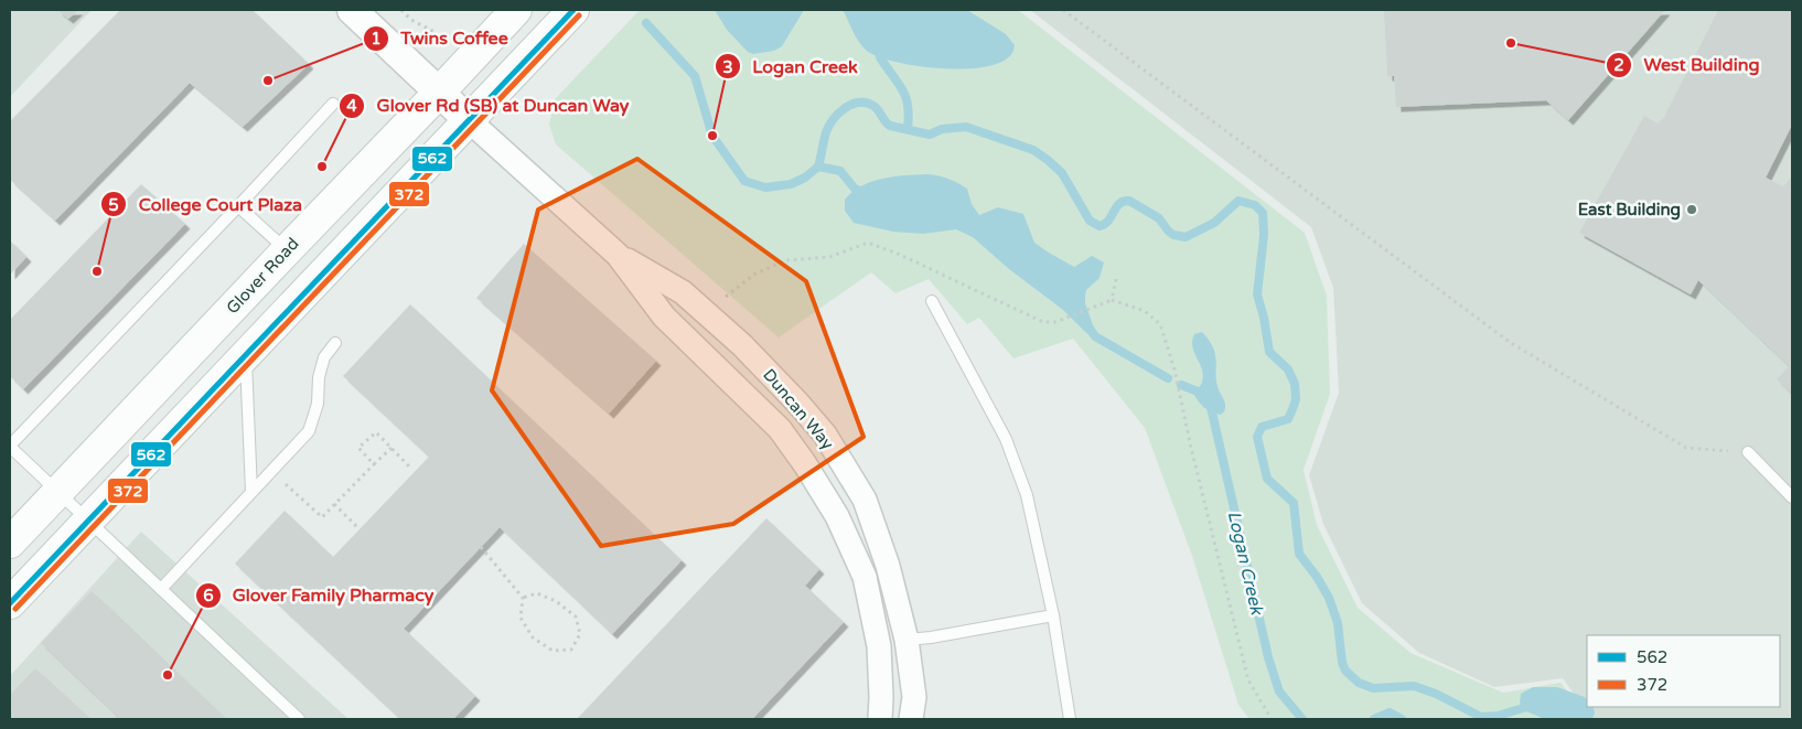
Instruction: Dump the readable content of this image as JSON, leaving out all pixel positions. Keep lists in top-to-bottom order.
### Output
{
  "streets": {
    "main road": ["Glover Road"],
    "street": ["Duncan Way"]
  },
  "crossings": [
    ["Glover Road", "Duncan Way"]
  ],
  "water": ["Logan Creek"],
  "places": [
    "West Building",
    "Twins Coffee",
    "Logan Creek",
    "Glover Rd (SB) at Duncan Way",
    "East Building",
    "College Court Plaza",
    "Glover Family Pharmacy"
  ],
  "lines": ["transit line 562", "transit line 372"],
  "legend": ["562", "372"]
}
